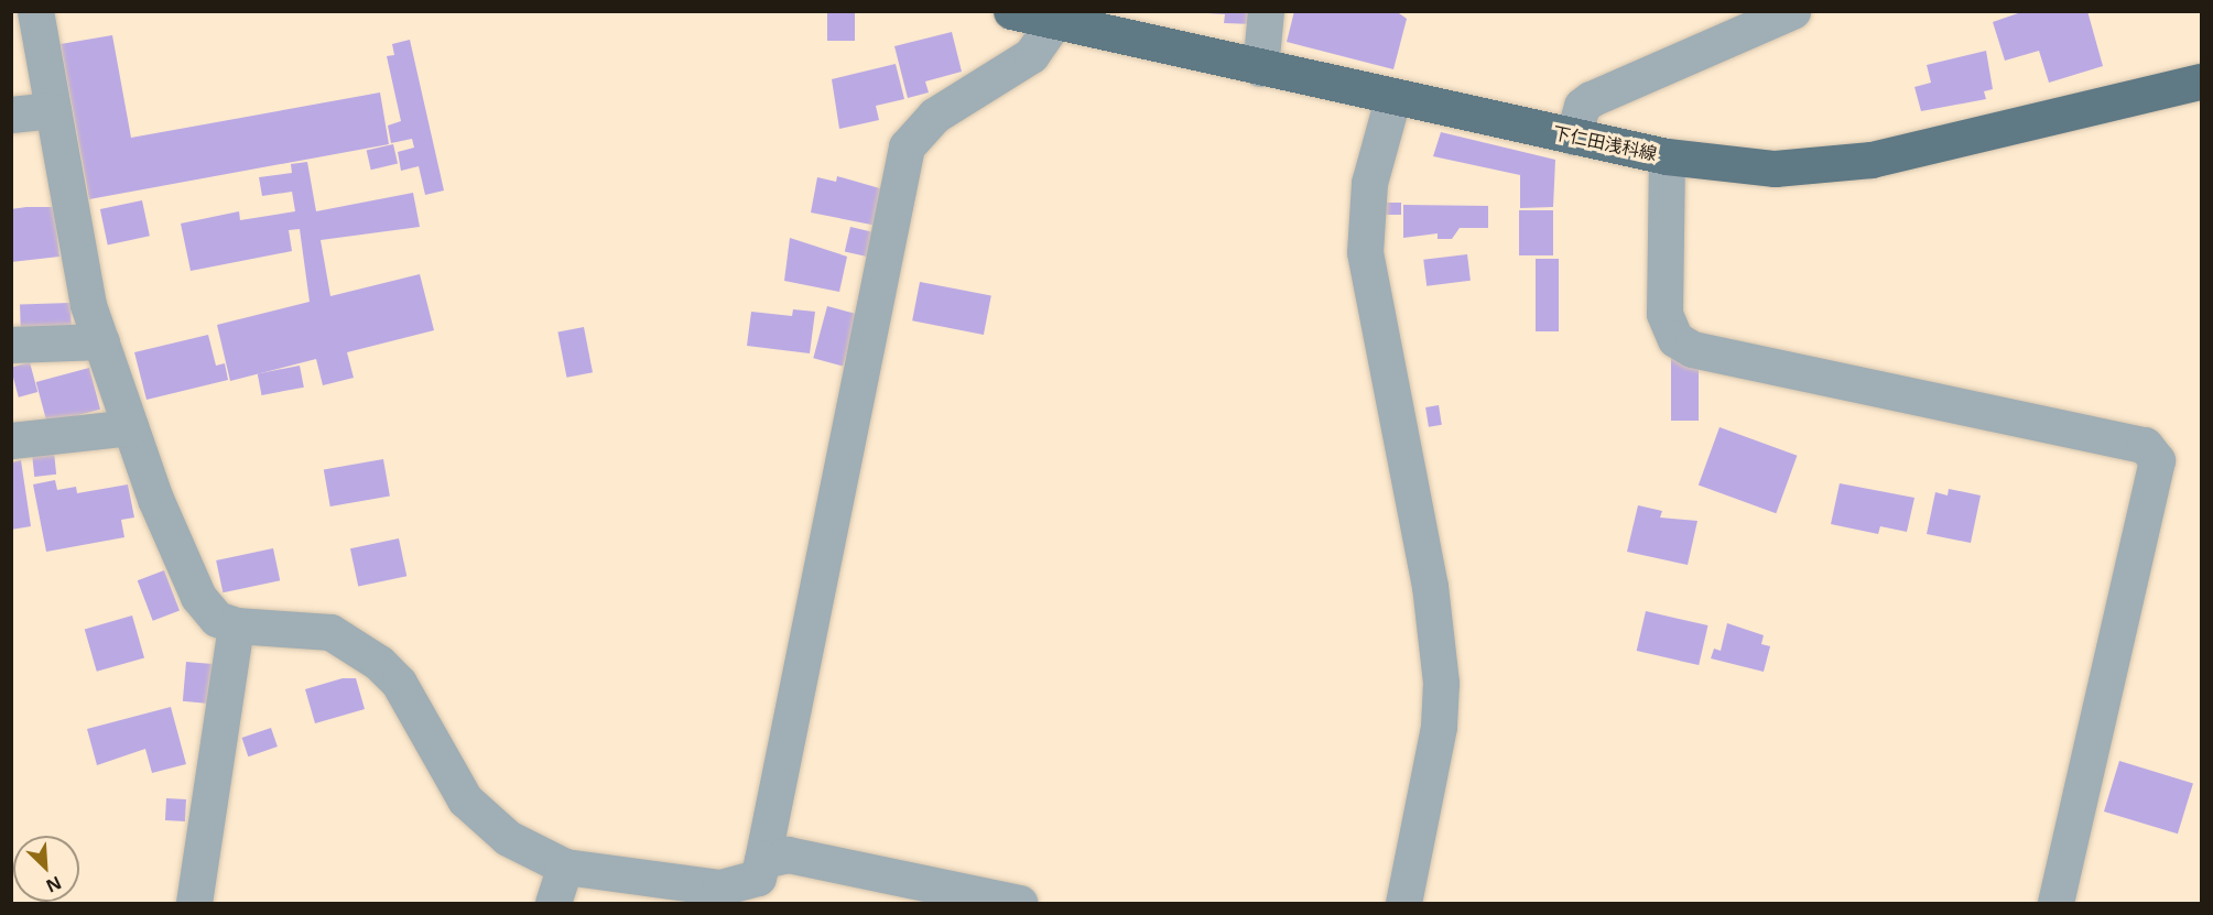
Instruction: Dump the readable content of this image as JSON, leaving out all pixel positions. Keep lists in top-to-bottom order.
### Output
{
  "streets": {
    "main road": ["下仁田浅科線"]
  },
  "north": "bottom right"
}
